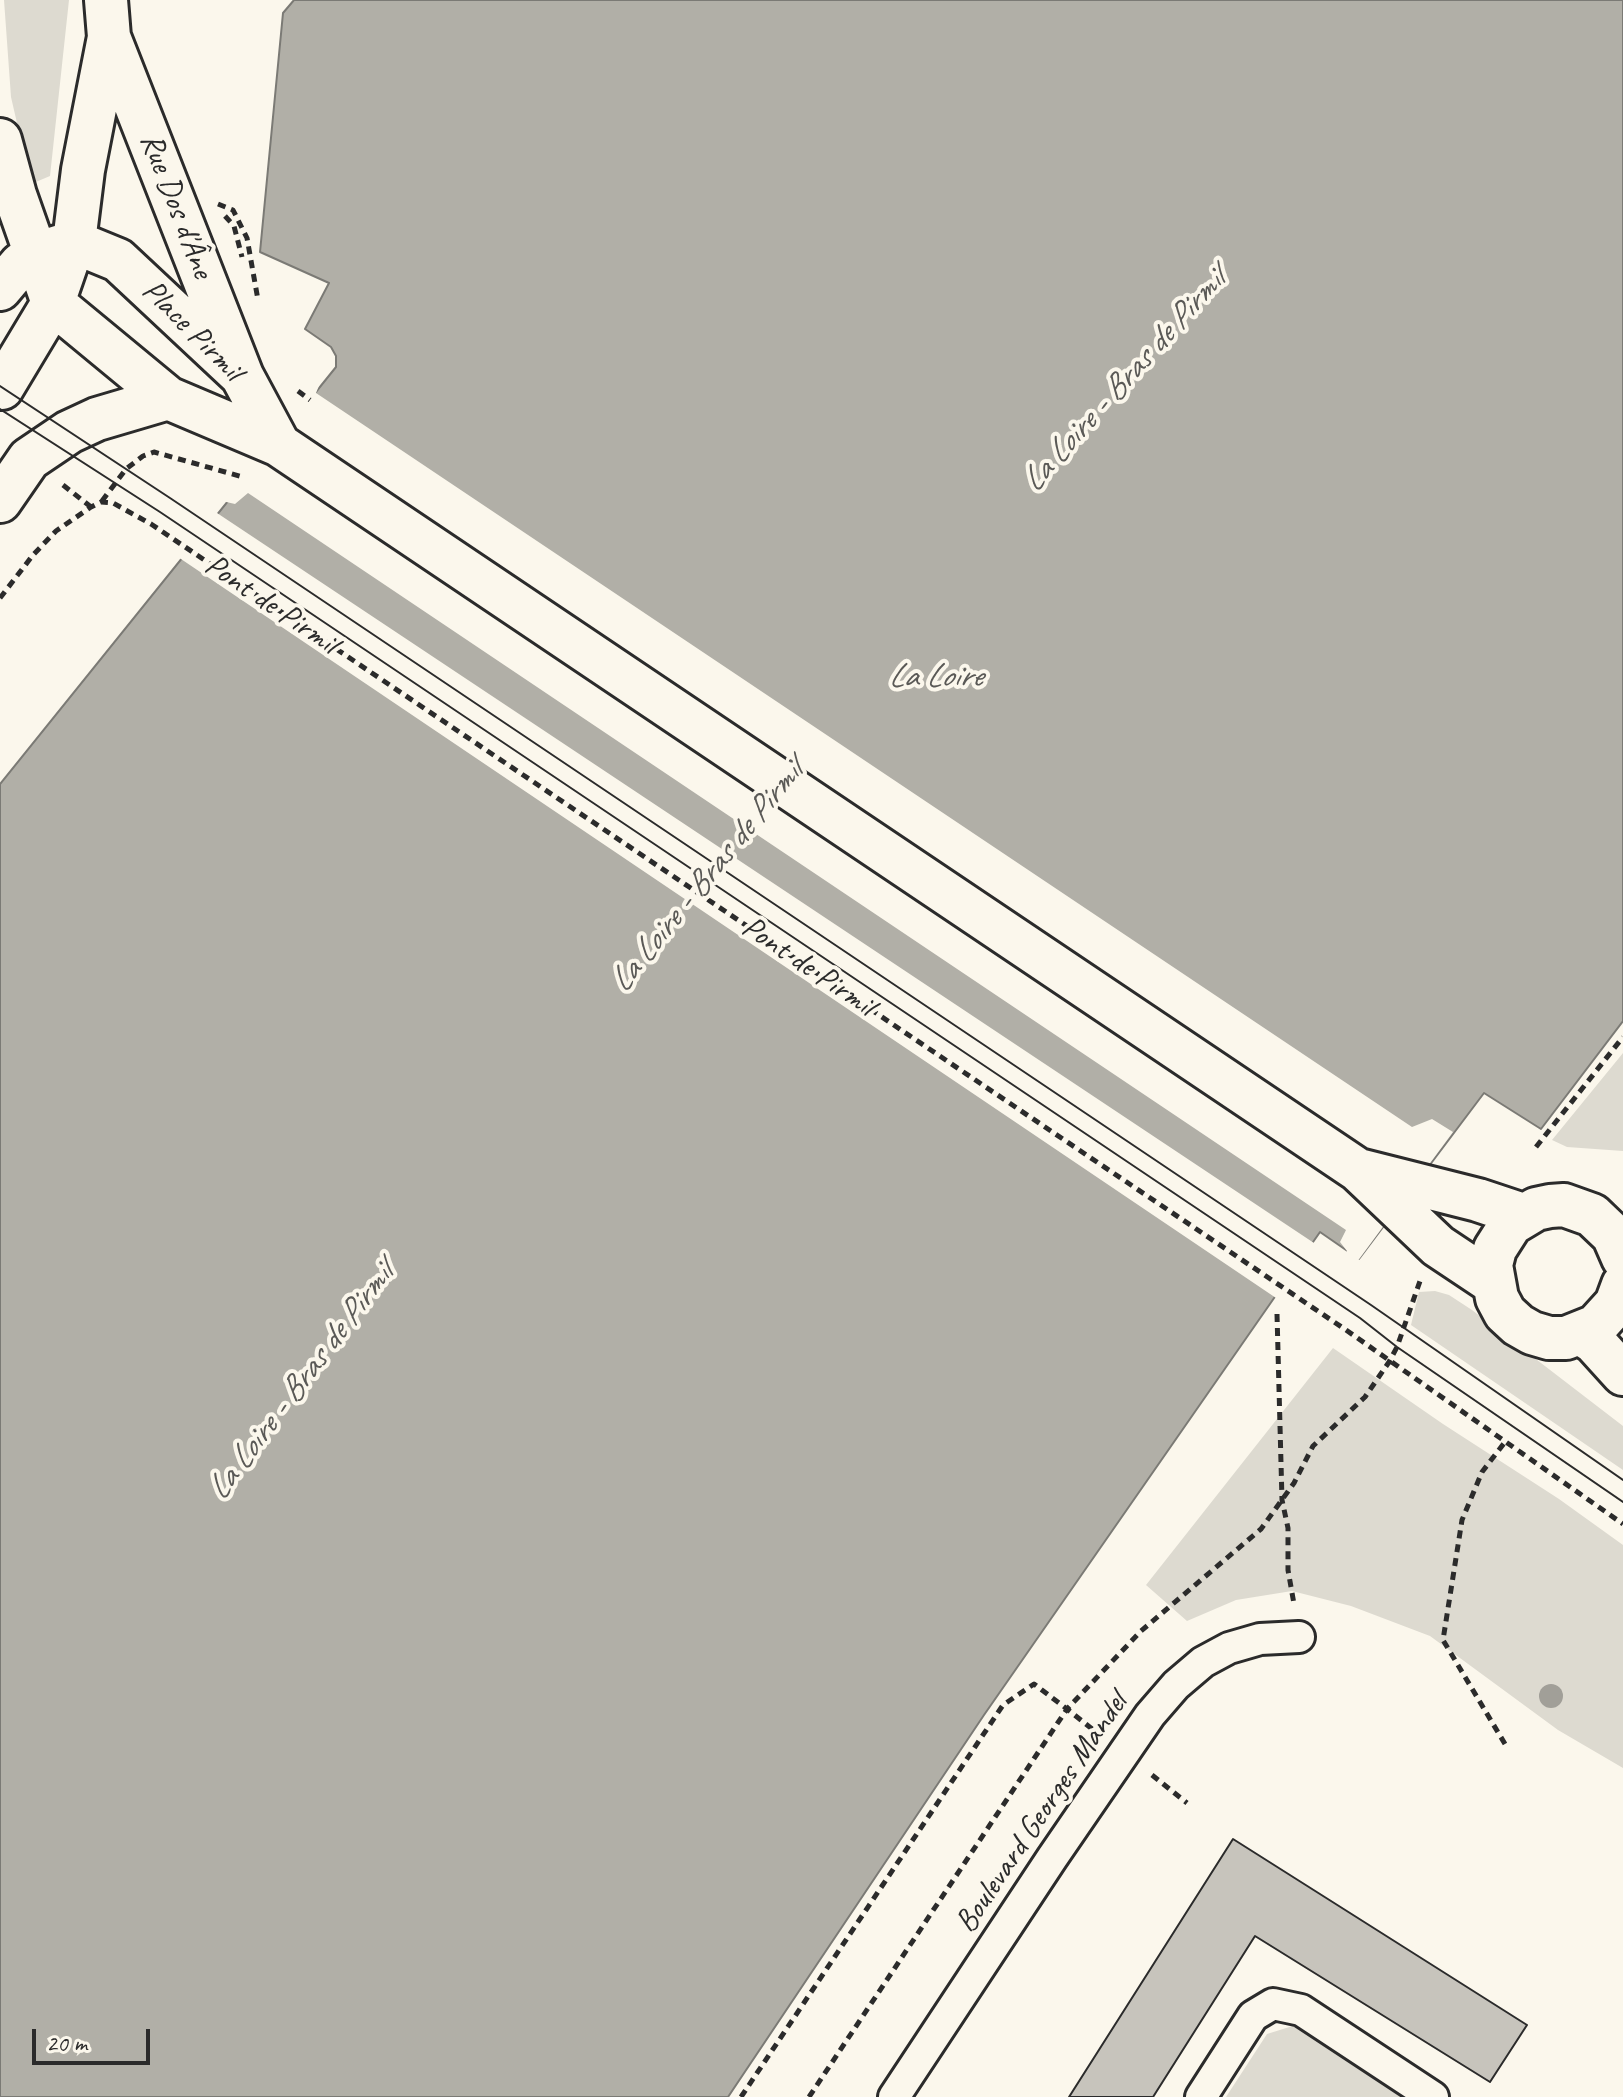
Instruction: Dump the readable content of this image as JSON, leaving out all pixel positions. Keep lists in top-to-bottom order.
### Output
{
  "streets": {
    "main road": ["Rue Dos d'Âne", "Place Pirmil"],
    "street": ["Boulevard Georges Mandel"],
    "path": ["Pont de Pirmil"]
  },
  "crossings": [
    ["Rue Dos d'Âne", "Place Pirmil"]
  ],
  "water": ["La Loire - Bras de Pirmil", "La Loire"],
  "scale_bar": "20 m"
}
